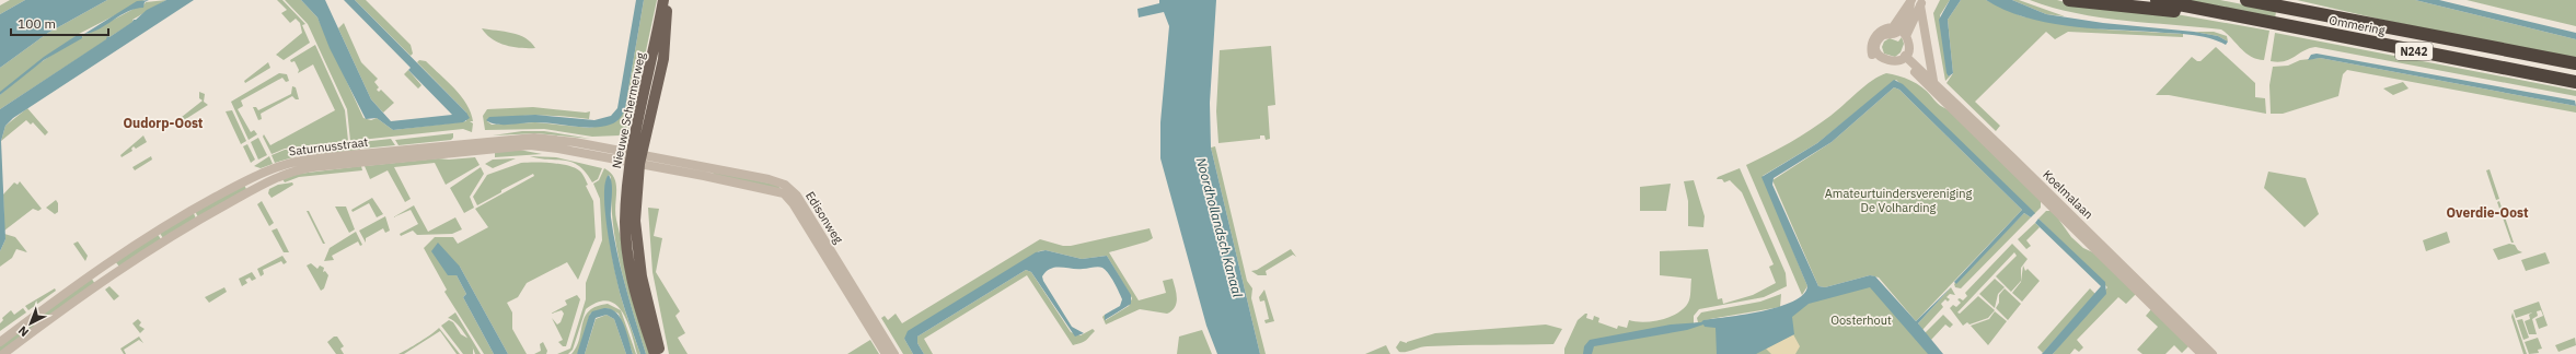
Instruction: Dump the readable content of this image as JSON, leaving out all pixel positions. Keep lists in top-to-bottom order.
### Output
{
  "streets": {
    "highway": ["Ommering", "N242"],
    "main road": ["Nieuwe Schermerweg"],
    "street": ["Saturnusstraat", "Koelmalaan", "Edisonweg"]
  },
  "crossings": [
    ["Ommering", "N242"],
    ["Nieuwe Schermerweg", "Saturnusstraat"],
    ["Nieuwe Schermerweg", "Edisonweg"],
    ["Saturnusstraat", "Edisonweg"]
  ],
  "districts": ["Oudorp-Oost", "Overdie-Oost"],
  "water": ["Noordhollandsch Kanaal"],
  "parks": ["Amateurtuindersvereniging De Volharding", "Oosterhout"],
  "scale_bar": "100 m",
  "north": "bottom left"
}
